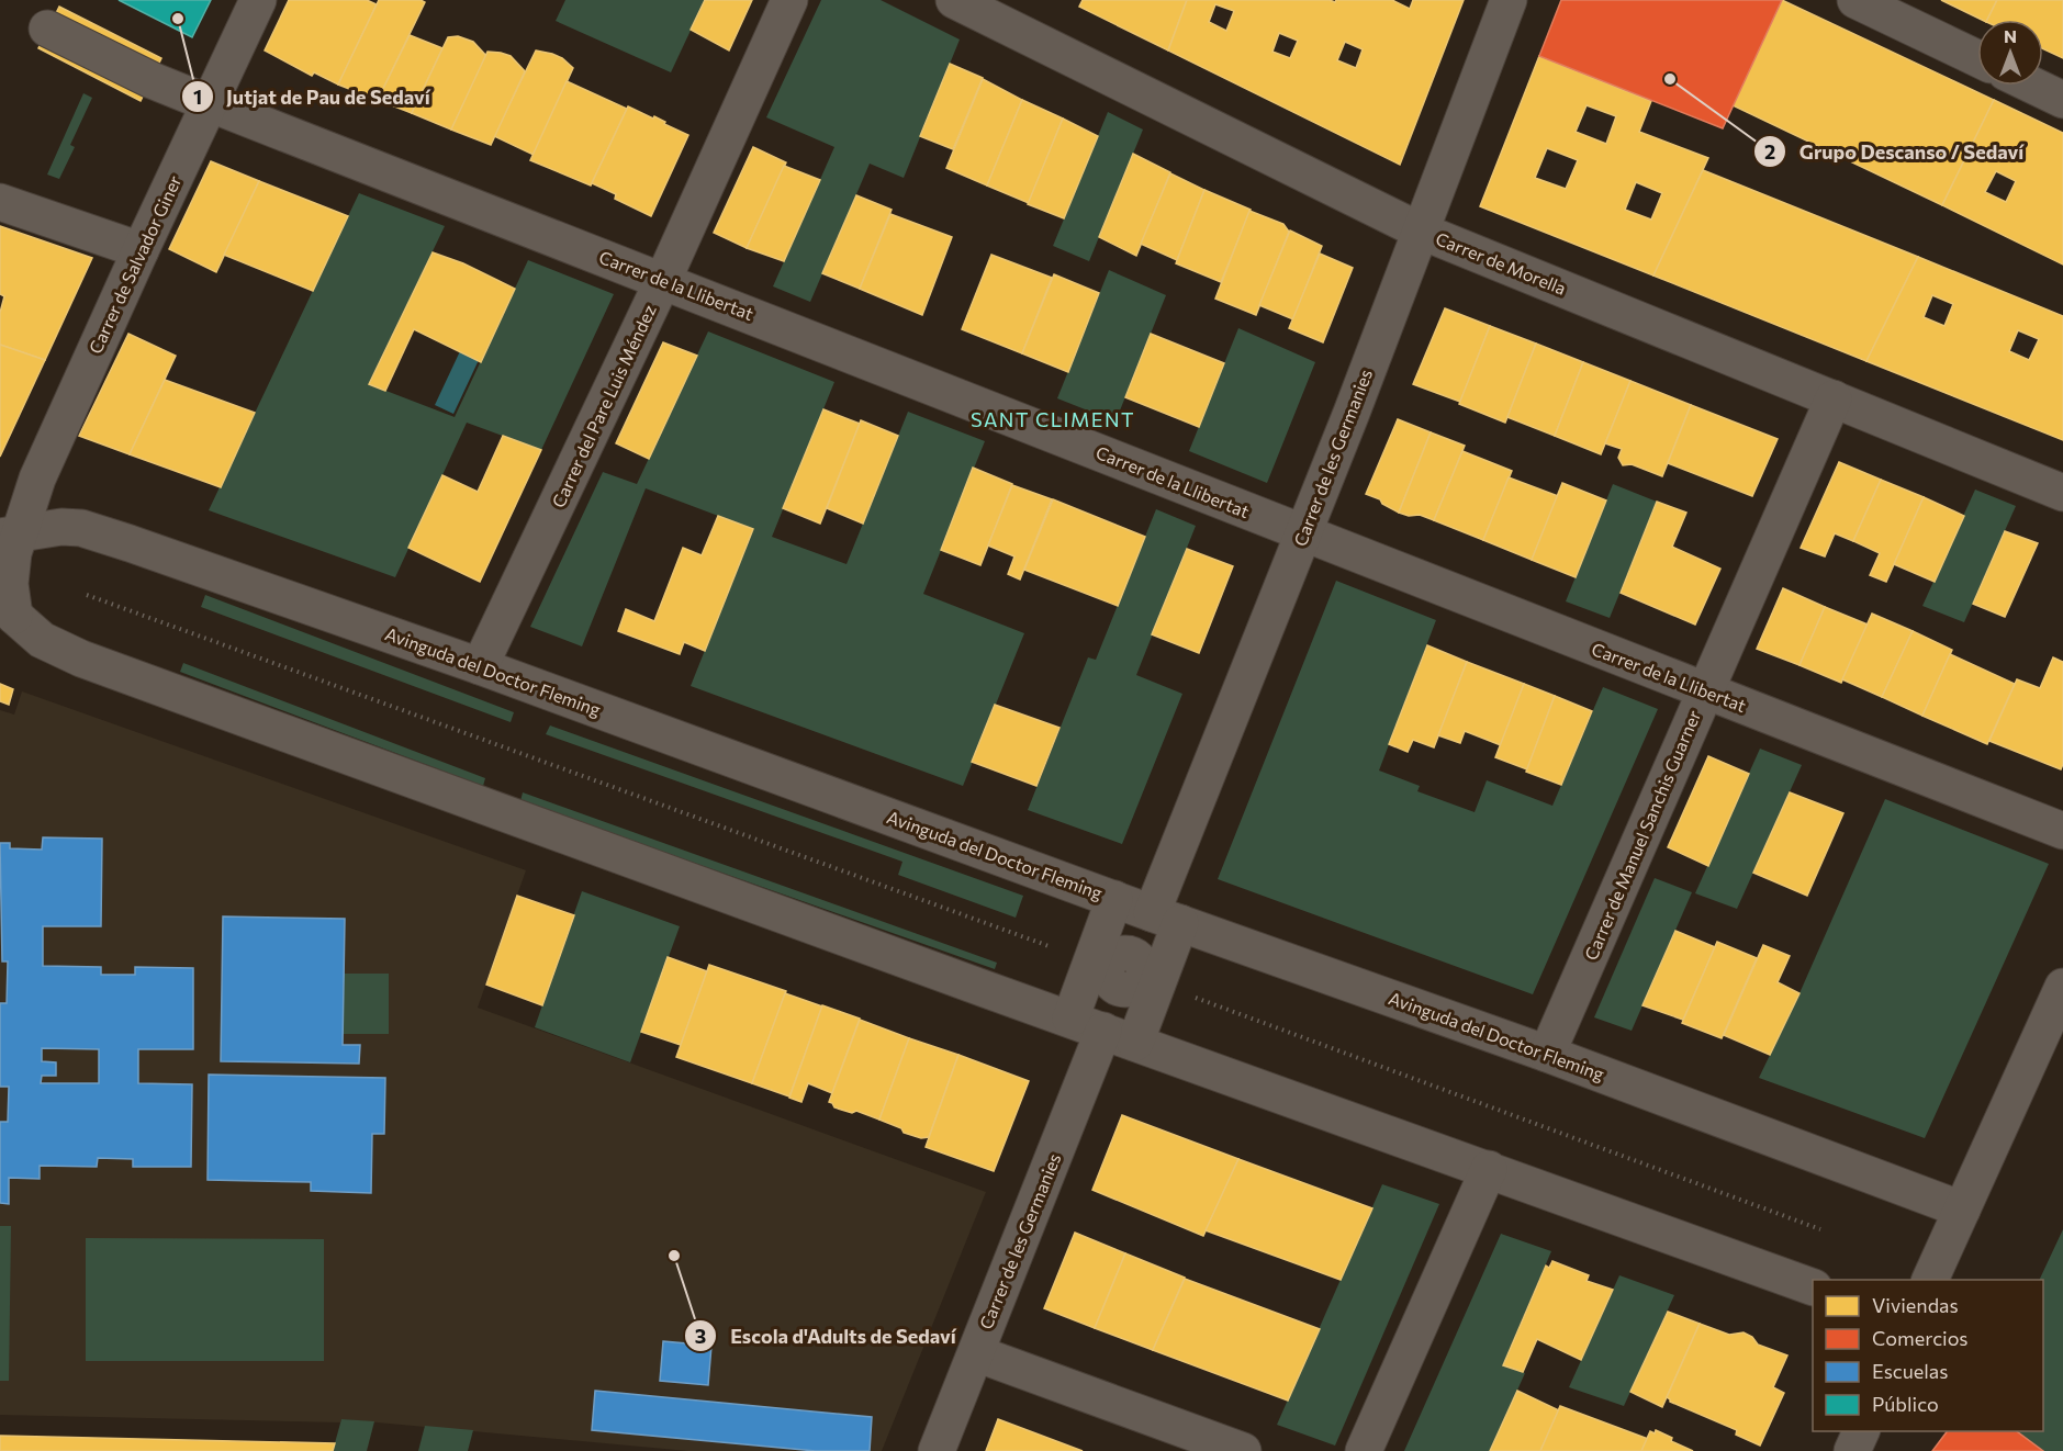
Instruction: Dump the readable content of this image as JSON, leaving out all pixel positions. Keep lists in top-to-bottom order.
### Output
{
  "streets": {
    "street": [
      "Carrer de Morella",
      "Carrer de Salvador Giner",
      "Carrer de la Llibertat",
      "Carrer del Pare Luis Méndez",
      "Carrer de les Germanies",
      "Avinguda del Doctor Fleming",
      "Carrer de Manuel Sanchis Guarner"
    ]
  },
  "crossings": [
    ["Carrer de Morella", "Carrer de les Germanies"],
    ["Carrer de Morella", "Carrer de Manuel Sanchis Guarner"],
    ["Carrer de Salvador Giner", "Carrer de la Llibertat"],
    ["Carrer de Salvador Giner", "Avinguda del Doctor Fleming"],
    ["Carrer de la Llibertat", "Carrer del Pare Luis Méndez"],
    ["Carrer de la Llibertat", "Carrer de les Germanies"],
    ["Carrer de la Llibertat", "Carrer de Manuel Sanchis Guarner"],
    ["Carrer del Pare Luis Méndez", "Avinguda del Doctor Fleming"],
    ["Carrer de les Germanies", "Avinguda del Doctor Fleming"],
    ["Avinguda del Doctor Fleming", "Carrer de Manuel Sanchis Guarner"]
  ],
  "districts": ["SANT CLIMENT"],
  "places": ["Jutjat de Pau de Sedaví", "Grupo Descanso / Sedaví", "Escola d'Adults de Sedaví"],
  "legend": [
    "Viviendas",
    "Comercios",
    "Escuelas",
    "Público"
  ],
  "north": "top"
}
